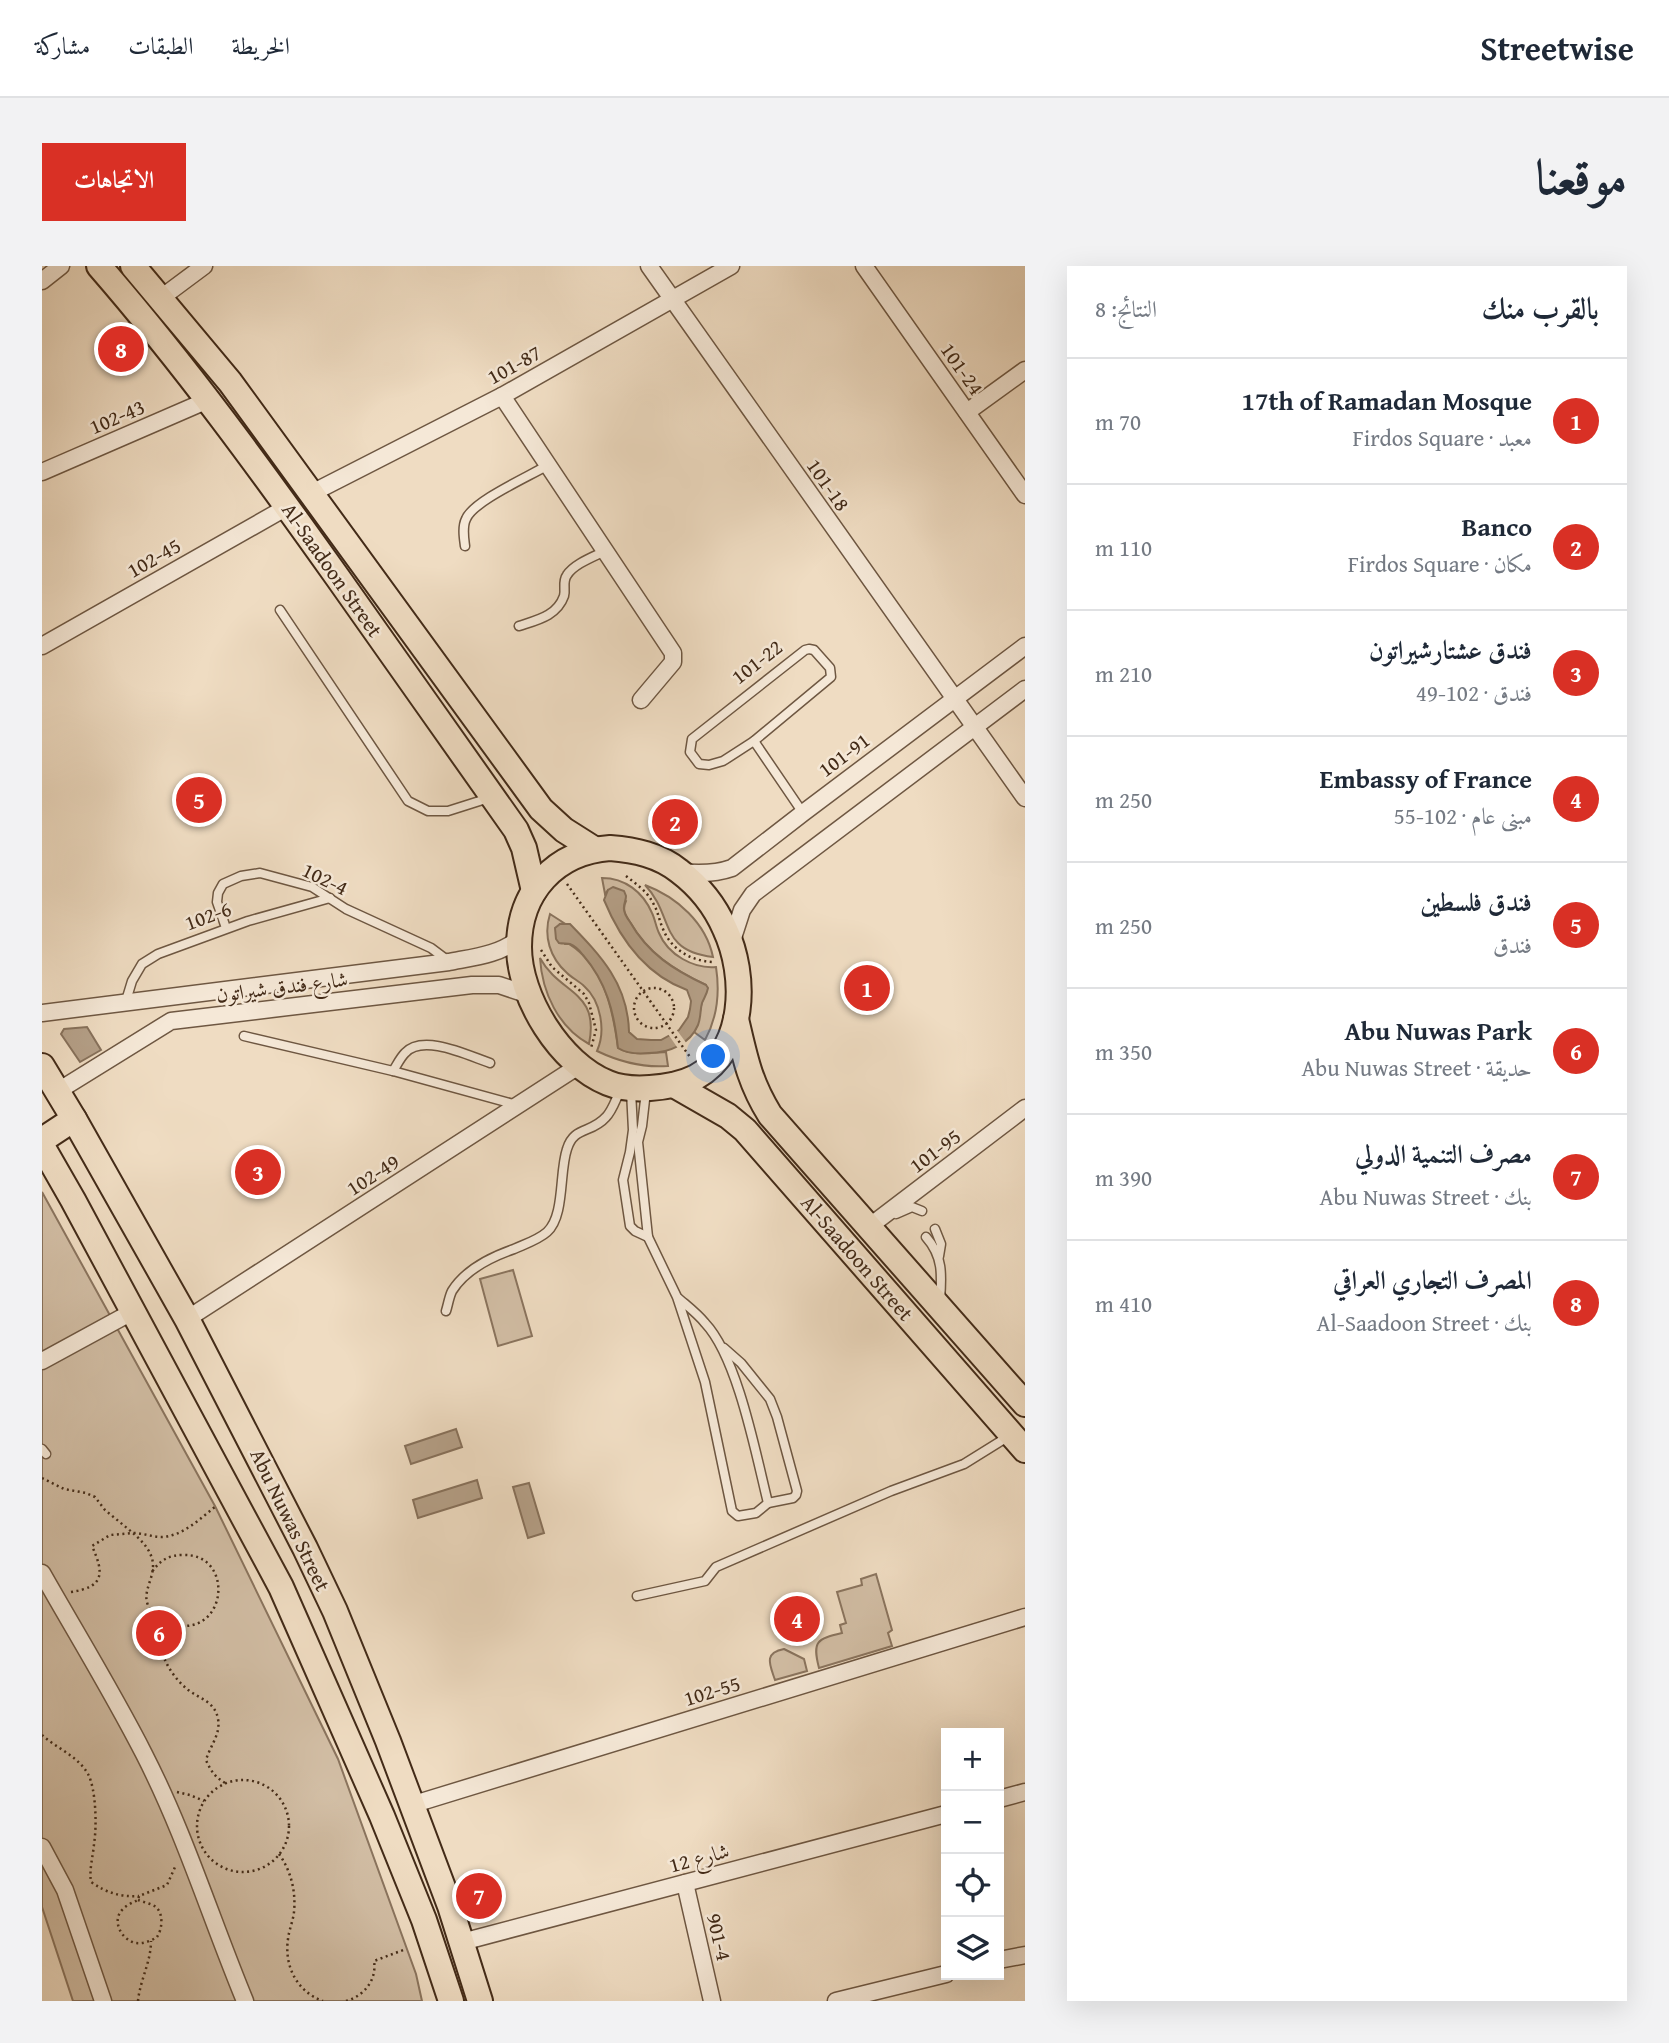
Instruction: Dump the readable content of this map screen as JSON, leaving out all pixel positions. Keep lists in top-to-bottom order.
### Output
{
  "streets": {
    "main road": ["Al-Saadoon Street", "Abu Nuwas Street"],
    "street": [
      "101-87",
      "101-24",
      "102-43",
      "101-18",
      "102-45",
      "101-91",
      "شارع فندق شيراتون",
      "101-95",
      "102-49",
      "102-55",
      "شارع 12",
      "901-4"
    ],
    "lane": ["101-22", "102-4", "102-6"]
  },
  "crossings": [
    ["101-87", "101-18"],
    ["101-87", "Al-Saadoon Street"],
    ["102-43", "Al-Saadoon Street"],
    ["101-18", "101-91"],
    ["102-45", "Al-Saadoon Street"],
    ["Al-Saadoon Street", "101-95"],
    ["102-4", "102-6"],
    ["شارع فندق شيراتون", "Abu Nuwas Street"],
    ["102-49", "Abu Nuwas Street"],
    ["Abu Nuwas Street", "102-55"],
    ["Abu Nuwas Street", "شارع 12"],
    ["شارع 12", "901-4"]
  ],
  "page": {
    "header": "Streetwise",
    "nav": ["الخريطة", "الطبقات", "مشاركة"],
    "title": "موقعنا",
    "buttons": "الاتجاهات",
    "heading": ["بالقرب منك", "النتائج: 8"],
    "pins": [
      "8",
      "5",
      "2",
      "1",
      "3",
      "4",
      "6",
      "7"
    ],
    "list": [
      {
        "mark": "1",
        "name": "17th of Ramadan Mosque",
        "note": "معبد · Firdos Square",
        "value": "70 m"
      },
      {
        "mark": "2",
        "name": "Banco",
        "note": "مكان · Firdos Square",
        "value": "110 m"
      },
      {
        "mark": "3",
        "name": "فندق عشتارشيراتون",
        "note": "فندق · 102-49",
        "value": "210 m"
      },
      {
        "mark": "4",
        "name": "Embassy of France",
        "note": "مبنى عام · 102-55",
        "value": "250 m"
      },
      {
        "mark": "5",
        "name": "فندق فلسطين",
        "note": "فندق",
        "value": "250 m"
      },
      {
        "mark": "6",
        "name": "Abu Nuwas Park",
        "note": "حديقة · Abu Nuwas Street",
        "value": "350 m"
      },
      {
        "mark": "7",
        "name": "مصرف التنمية الدولي",
        "note": "بنك · Abu Nuwas Street",
        "value": "390 m"
      },
      {
        "mark": "8",
        "name": "المصرف التجاري العراقي",
        "note": "بنك · Al-Saadoon Street",
        "value": "410 m"
      }
    ],
    "map_buttons": ["+", "−"]
  }
}
